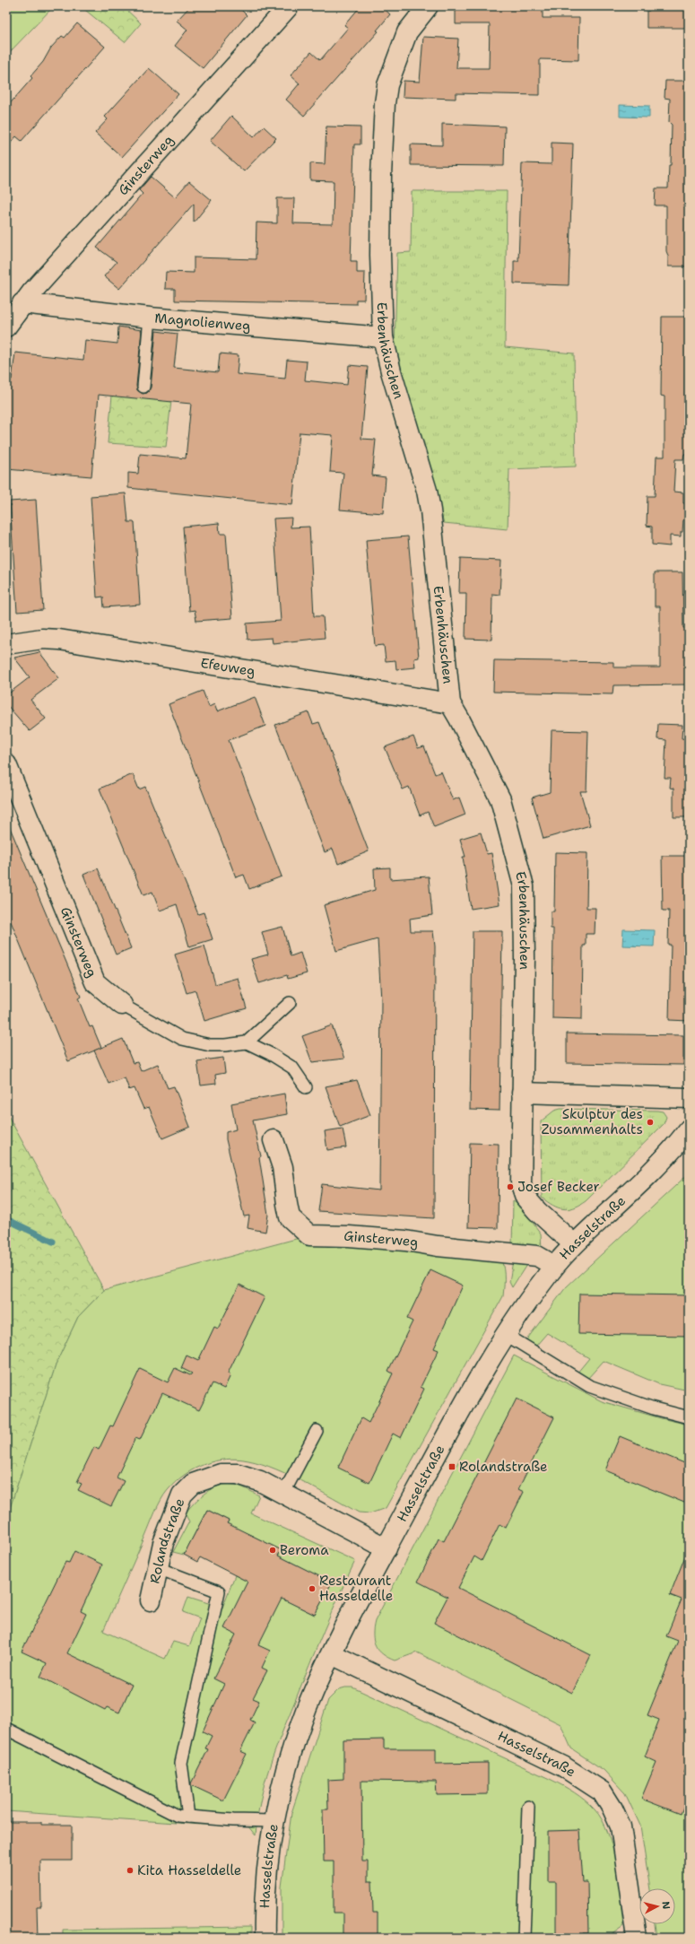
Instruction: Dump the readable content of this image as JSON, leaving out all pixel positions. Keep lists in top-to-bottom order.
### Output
{
  "streets": {
    "street": [
      "Ginsterweg",
      "Magnolienweg",
      "Erbenhäuschen",
      "Efeuweg",
      "Hasselstraße",
      "Rolandstraße"
    ]
  },
  "crossings": [
    ["Ginsterweg", "Magnolienweg"],
    ["Ginsterweg", "Hasselstraße"],
    ["Magnolienweg", "Erbenhäuschen"],
    ["Erbenhäuschen", "Efeuweg"],
    ["Erbenhäuschen", "Hasselstraße"],
    ["Hasselstraße", "Rolandstraße"]
  ],
  "places": {
    "other": [
      "Skulptur des Zusammenhalts",
      "Josef Becker",
      "Beroma",
      "Restaurant Hasseldelle",
      "Kita Hasseldelle"
    ],
    "transit": ["Rolandstraße"]
  },
  "north": "right"
}
